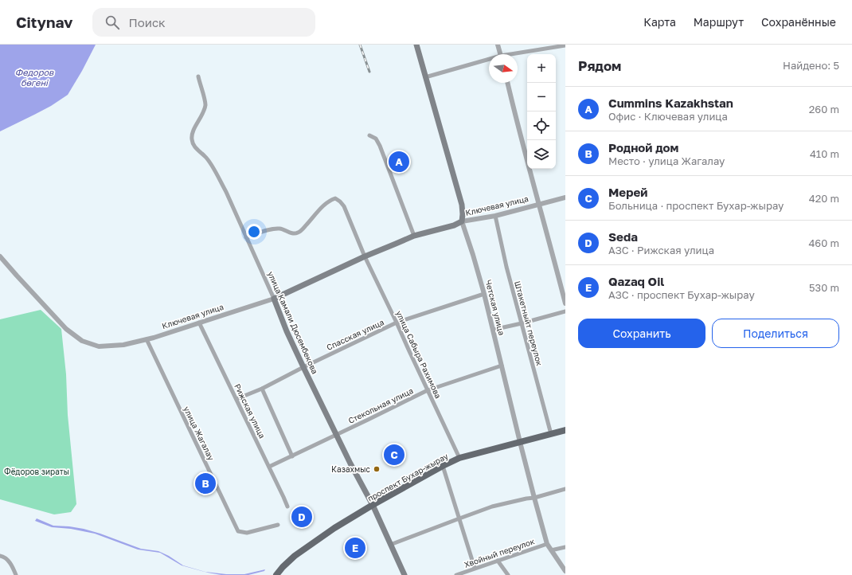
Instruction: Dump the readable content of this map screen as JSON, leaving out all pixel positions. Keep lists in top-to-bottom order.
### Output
{
  "streets": {
    "main road": [
      "Ключевая улица",
      "Четская улица",
      "улица Камали Дюсембекова",
      "проспект Бухар-жырау"
    ],
    "street": [
      "Штакетныйт переулок",
      "Спасская улица",
      "улица Сабыра Рахимова",
      "Стекольная улица",
      "Рижская улица",
      "улица Жагалау",
      "Хвойный переулок"
    ]
  },
  "crossings": [
    ["Ключевая улица", "Четская улица"],
    ["Ключевая улица", "улица Камали Дюсембекова"],
    ["Ключевая улица", "Штакетныйт переулок"],
    ["Ключевая улица", "улица Сабыра Рахимова"],
    ["Ключевая улица", "Рижская улица"],
    ["Ключевая улица", "улица Жагалау"],
    ["Четская улица", "Спасская улица"],
    ["Четская улица", "Стекольная улица"],
    ["Четская улица", "проспект Бухар-жырау"],
    ["Четская улица", "Хвойный переулок"],
    ["улица Камали Дюсембекова", "Спасская улица"],
    ["улица Камали Дюсембекова", "улица Сабыра Рахимова"],
    ["улица Камали Дюсембекова", "Стекольная улица"],
    ["улица Камали Дюсембекова", "проспект Бухар-жырау"],
    ["Штакетныйт переулок", "проспект Бухар-жырау"],
    ["Спасская улица", "улица Сабыра Рахимова"],
    ["Спасская улица", "Рижская улица"],
    ["улица Сабыра Рахимова", "Стекольная улица"],
    ["улица Сабыра Рахимова", "проспект Бухар-жырау"],
    ["Стекольная улица", "Рижская улица"]
  ],
  "water": ["Федоров бөгені"],
  "parks": ["Фёдоров зираты"],
  "places": ["Казахмыс"],
  "north": "right",
  "page": {
    "header": "Citynav",
    "search": "Поиск",
    "nav": ["Карта", "Маршрут", "Сохранённые"],
    "heading": ["Рядом", "Найдено: 5"],
    "map_buttons": ["+", "−"],
    "list": [
      {
        "mark": "A",
        "name": "Cummins Kazakhstan",
        "note": "Офис · Ключевая улица",
        "value": "260 m"
      },
      {
        "mark": "B",
        "name": "Родной дом",
        "note": "Место · улица Жагалау",
        "value": "410 m"
      },
      {
        "mark": "C",
        "name": "Мерей",
        "note": "Больница · проспект Бухар-жырау",
        "value": "420 m"
      },
      {
        "mark": "D",
        "name": "Seda",
        "note": "АЗС · Рижская улица",
        "value": "460 m"
      },
      {
        "mark": "E",
        "name": "Qazaq Oil",
        "note": "АЗС · проспект Бухар-жырау",
        "value": "530 m"
      }
    ],
    "pins": [
      "A",
      "C",
      "B",
      "D",
      "E"
    ],
    "buttons": ["Сохранить", "Поделиться"]
  }
}
